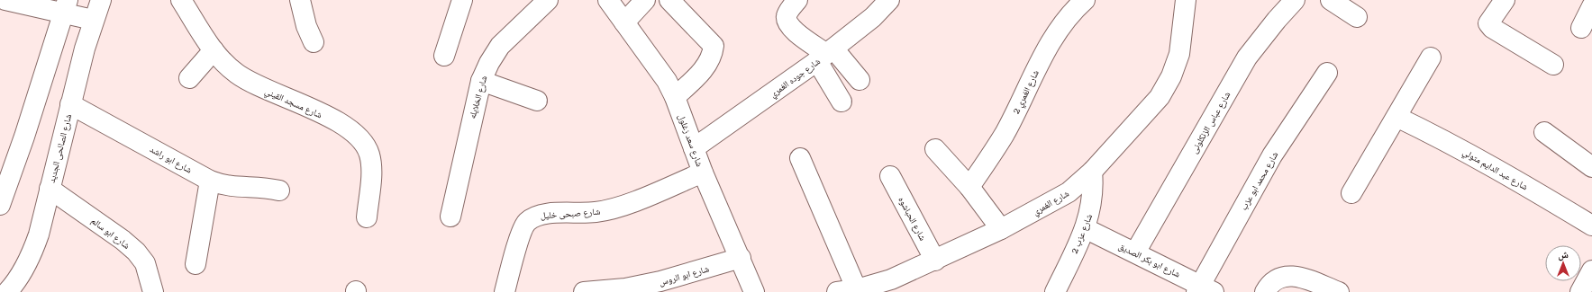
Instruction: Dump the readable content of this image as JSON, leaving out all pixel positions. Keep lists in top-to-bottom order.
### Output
{
  "streets": {
    "street": [
      "شارع جوده الغمري",
      "شارع الغمري 2",
      "شارع الخلايله",
      "شارع مسجد القيني",
      "شارع عباس الزنكلونى",
      "شارع سعد زغلول",
      "شارع الصالحى الجديد",
      "شارع ابو راشد",
      "شارع عبد الدايم متولي",
      "شارع محمد ابو عزب",
      "شارع الغمري",
      "شارع صبحى خليل",
      "شارع الحباشوه",
      "شارع ابو سالم",
      "شارع عزب 2",
      "شارع ابو بكر الصديق",
      "شارع ابو الروس"
    ]
  },
  "crossings": [
    ["شارع جوده الغمري", "شارع سعد زغلول"],
    ["شارع عباس الزنكلونى", "شارع ابو بكر الصديق"],
    ["شارع سعد زغلول", "شارع صبحى خليل"],
    ["شارع سعد زغلول", "شارع ابو الروس"],
    ["شارع الصالحى الجديد", "شارع ابو راشد"],
    ["شارع الصالحى الجديد", "شارع ابو سالم"],
    ["شارع محمد ابو عزب", "شارع ابو بكر الصديق"],
    ["شارع الغمري", "شارع الحباشوه"],
    ["شارع الغمري", "شارع عزب 2"],
    ["شارع عزب 2", "شارع ابو بكر الصديق"]
  ],
  "north": "top"
}
